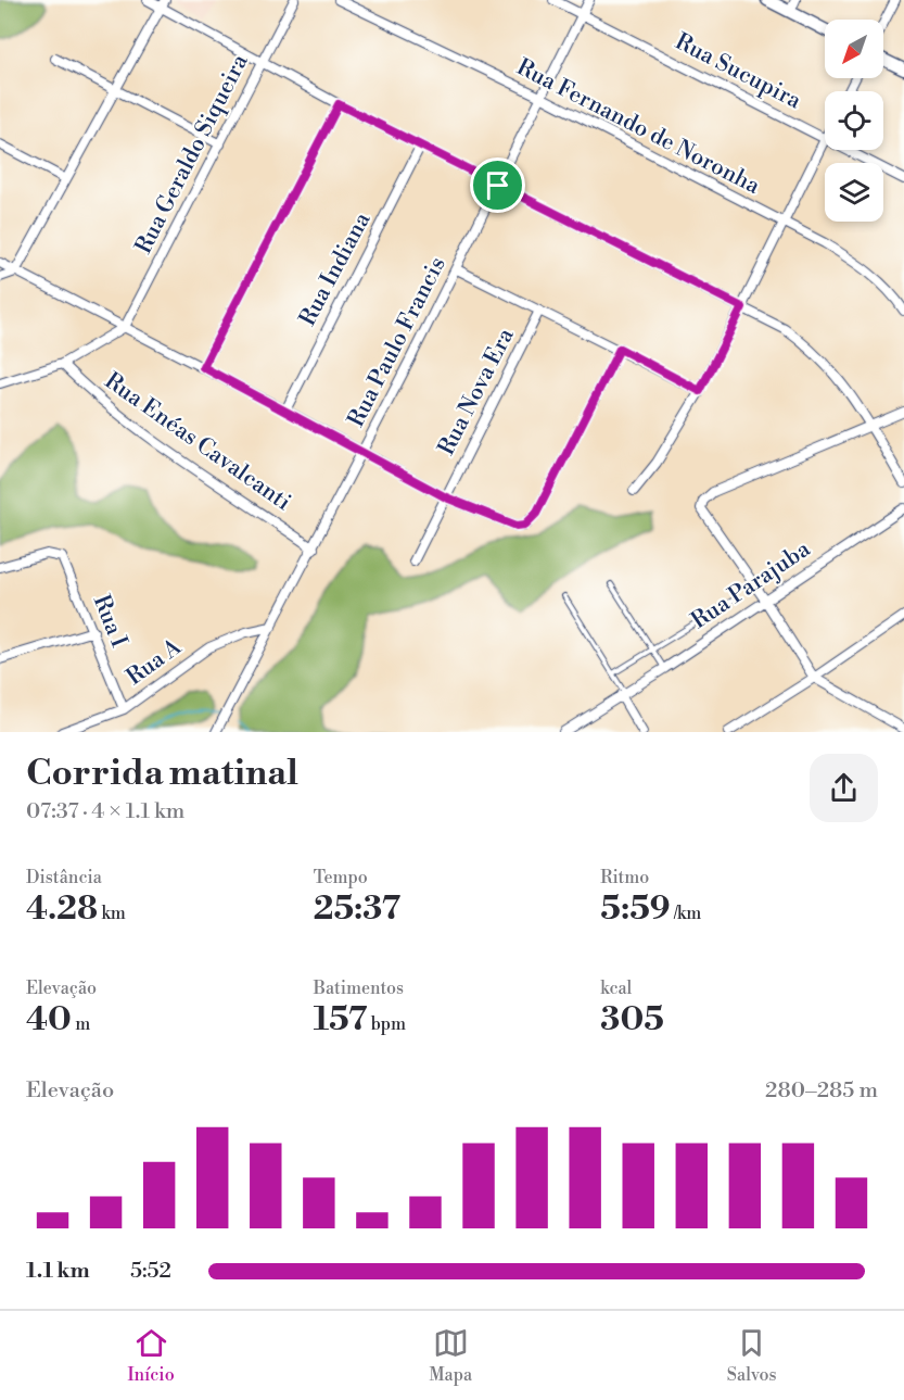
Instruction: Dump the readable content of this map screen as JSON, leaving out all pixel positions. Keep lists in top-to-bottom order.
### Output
{
  "streets": {
    "street": [
      "Rua Sucupira",
      "Rua Fernando de Noronha",
      "Rua Geraldo Siqueira",
      "Rua Indiana",
      "Rua Paulo Francis",
      "Rua Nova Era",
      "Rua Enéas Cavalcanti",
      "Rua Parajuba",
      "Rua I",
      "Rua A"
    ]
  },
  "crossings": [
    ["Rua Sucupira", "Rua Paulo Francis"],
    ["Rua Fernando de Noronha", "Rua Paulo Francis"],
    ["Rua Paulo Francis", "Rua Enéas Cavalcanti"],
    ["Rua Paulo Francis", "Rua A"],
    ["Rua I", "Rua A"]
  ],
  "north": "bottom left",
  "page": {
    "heading": ["Corrida matinal", "07:37 · 4 × 1.1 km"],
    "stats": [
      ["Distância", "4.28 km"],
      ["Tempo", "25:37"],
      ["Ritmo", "5:59 /km"],
      ["Elevação", "40 m"],
      ["Batimentos", "157 bpm"],
      ["kcal", "305"]
    ],
    "chart": ["Elevação", "280–285 m"],
    "list": [
      {
        "name": "1.1 km",
        "note": "5:52"
      }
    ],
    "tabs": ["Início", "Mapa", "Salvos"]
  }
}
